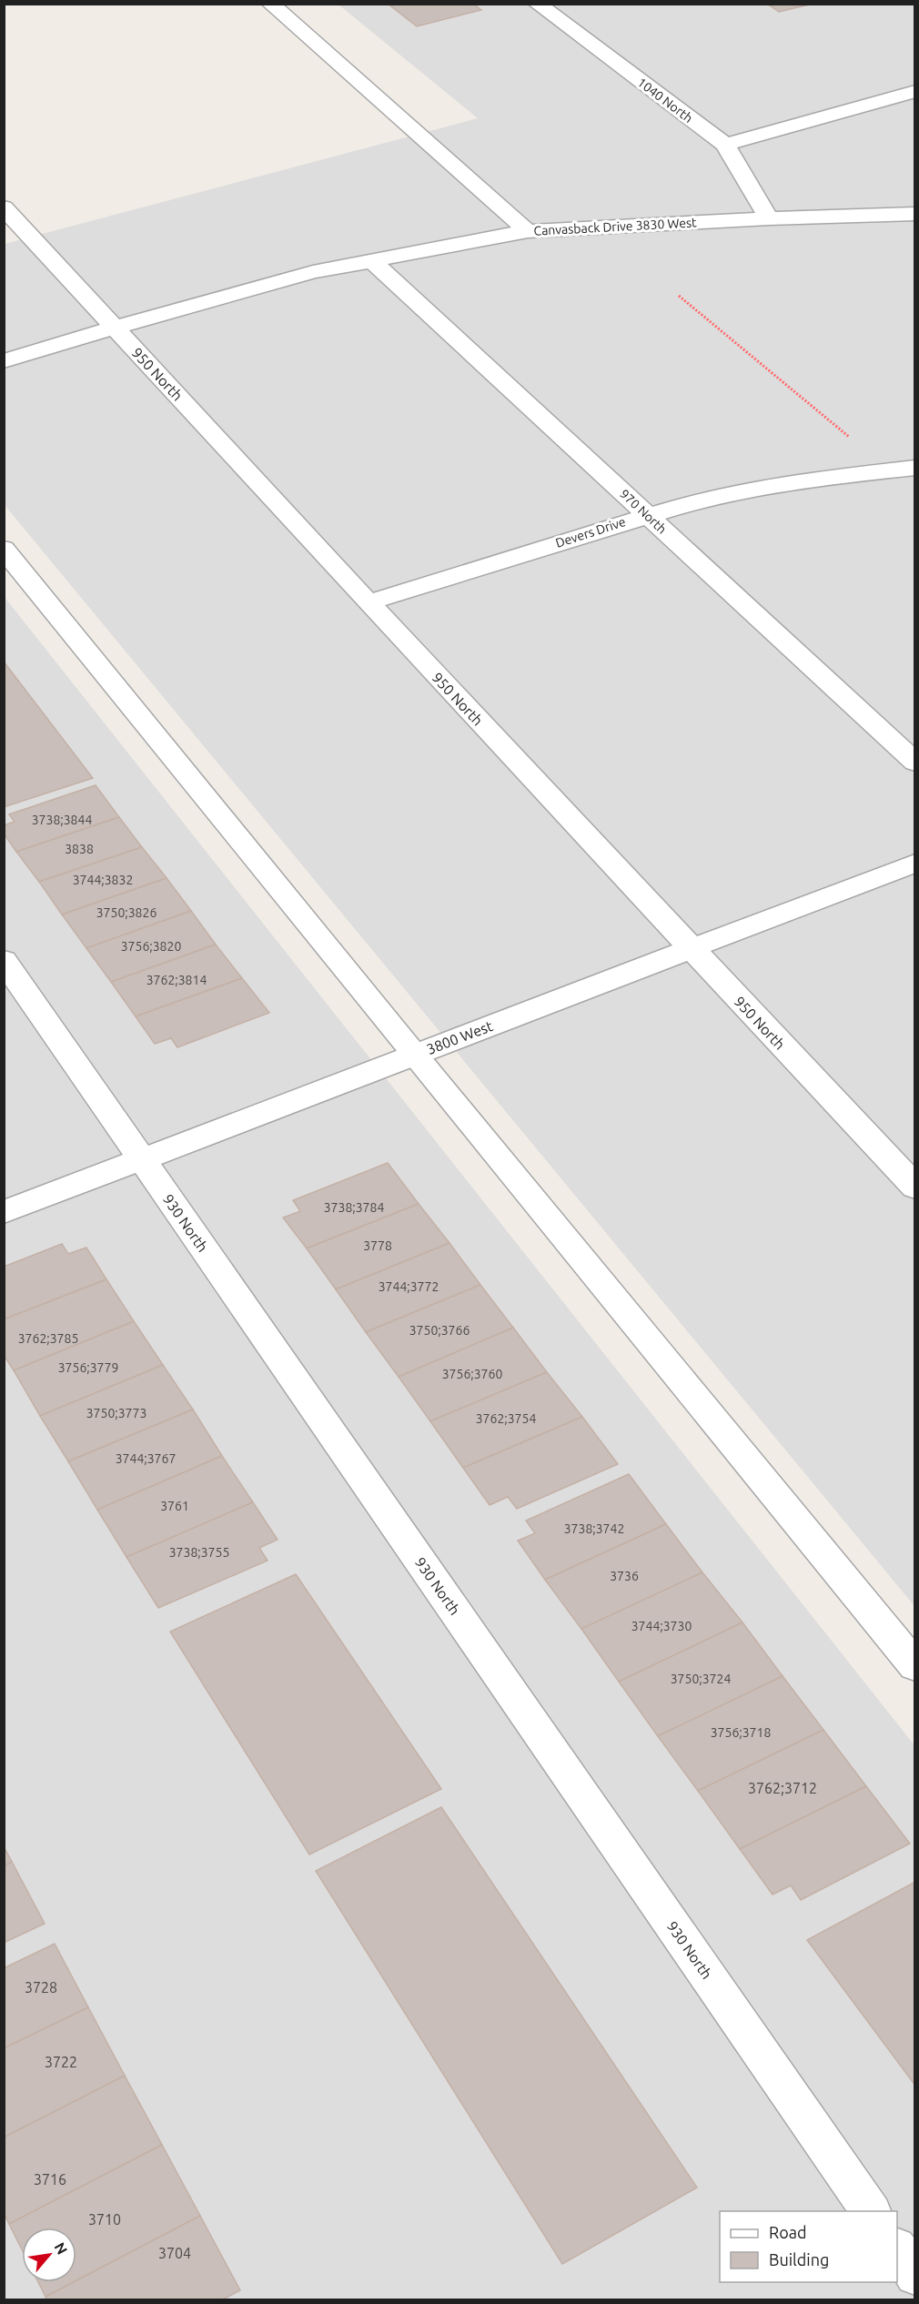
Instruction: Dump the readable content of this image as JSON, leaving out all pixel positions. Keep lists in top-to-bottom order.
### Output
{
  "streets": {
    "street": [
      "1040 North",
      "Canvasback Drive 3830 West",
      "950 North",
      "970 North",
      "Devers Drive",
      "3800 West",
      "930 North"
    ]
  },
  "crossings": [
    ["1040 North", "Canvasback Drive 3830 West"],
    ["950 North", "Devers Drive"],
    ["950 North", "3800 West"],
    ["970 North", "Devers Drive"],
    ["3800 West", "930 North"]
  ],
  "house_numbers": [
    "3738;3844",
    "3838",
    "3744;3832",
    "3750;3826",
    "3756;3820",
    "3762;3814",
    "3738;3784",
    "3778",
    "3744;3772",
    "3750;3766",
    "3762;3785",
    "3756;3779",
    "3756;3760",
    "3750;3773",
    "3762;3754",
    "3744;3767",
    "3761",
    "3738;3742",
    "3738;3755",
    "3736",
    "3744;3730",
    "3750;3724",
    "3756;3718",
    "3762;3712",
    "3728",
    "3722",
    "3716",
    "3710",
    "3704"
  ],
  "legend": ["Road", "Building"],
  "north": "top right"
}
